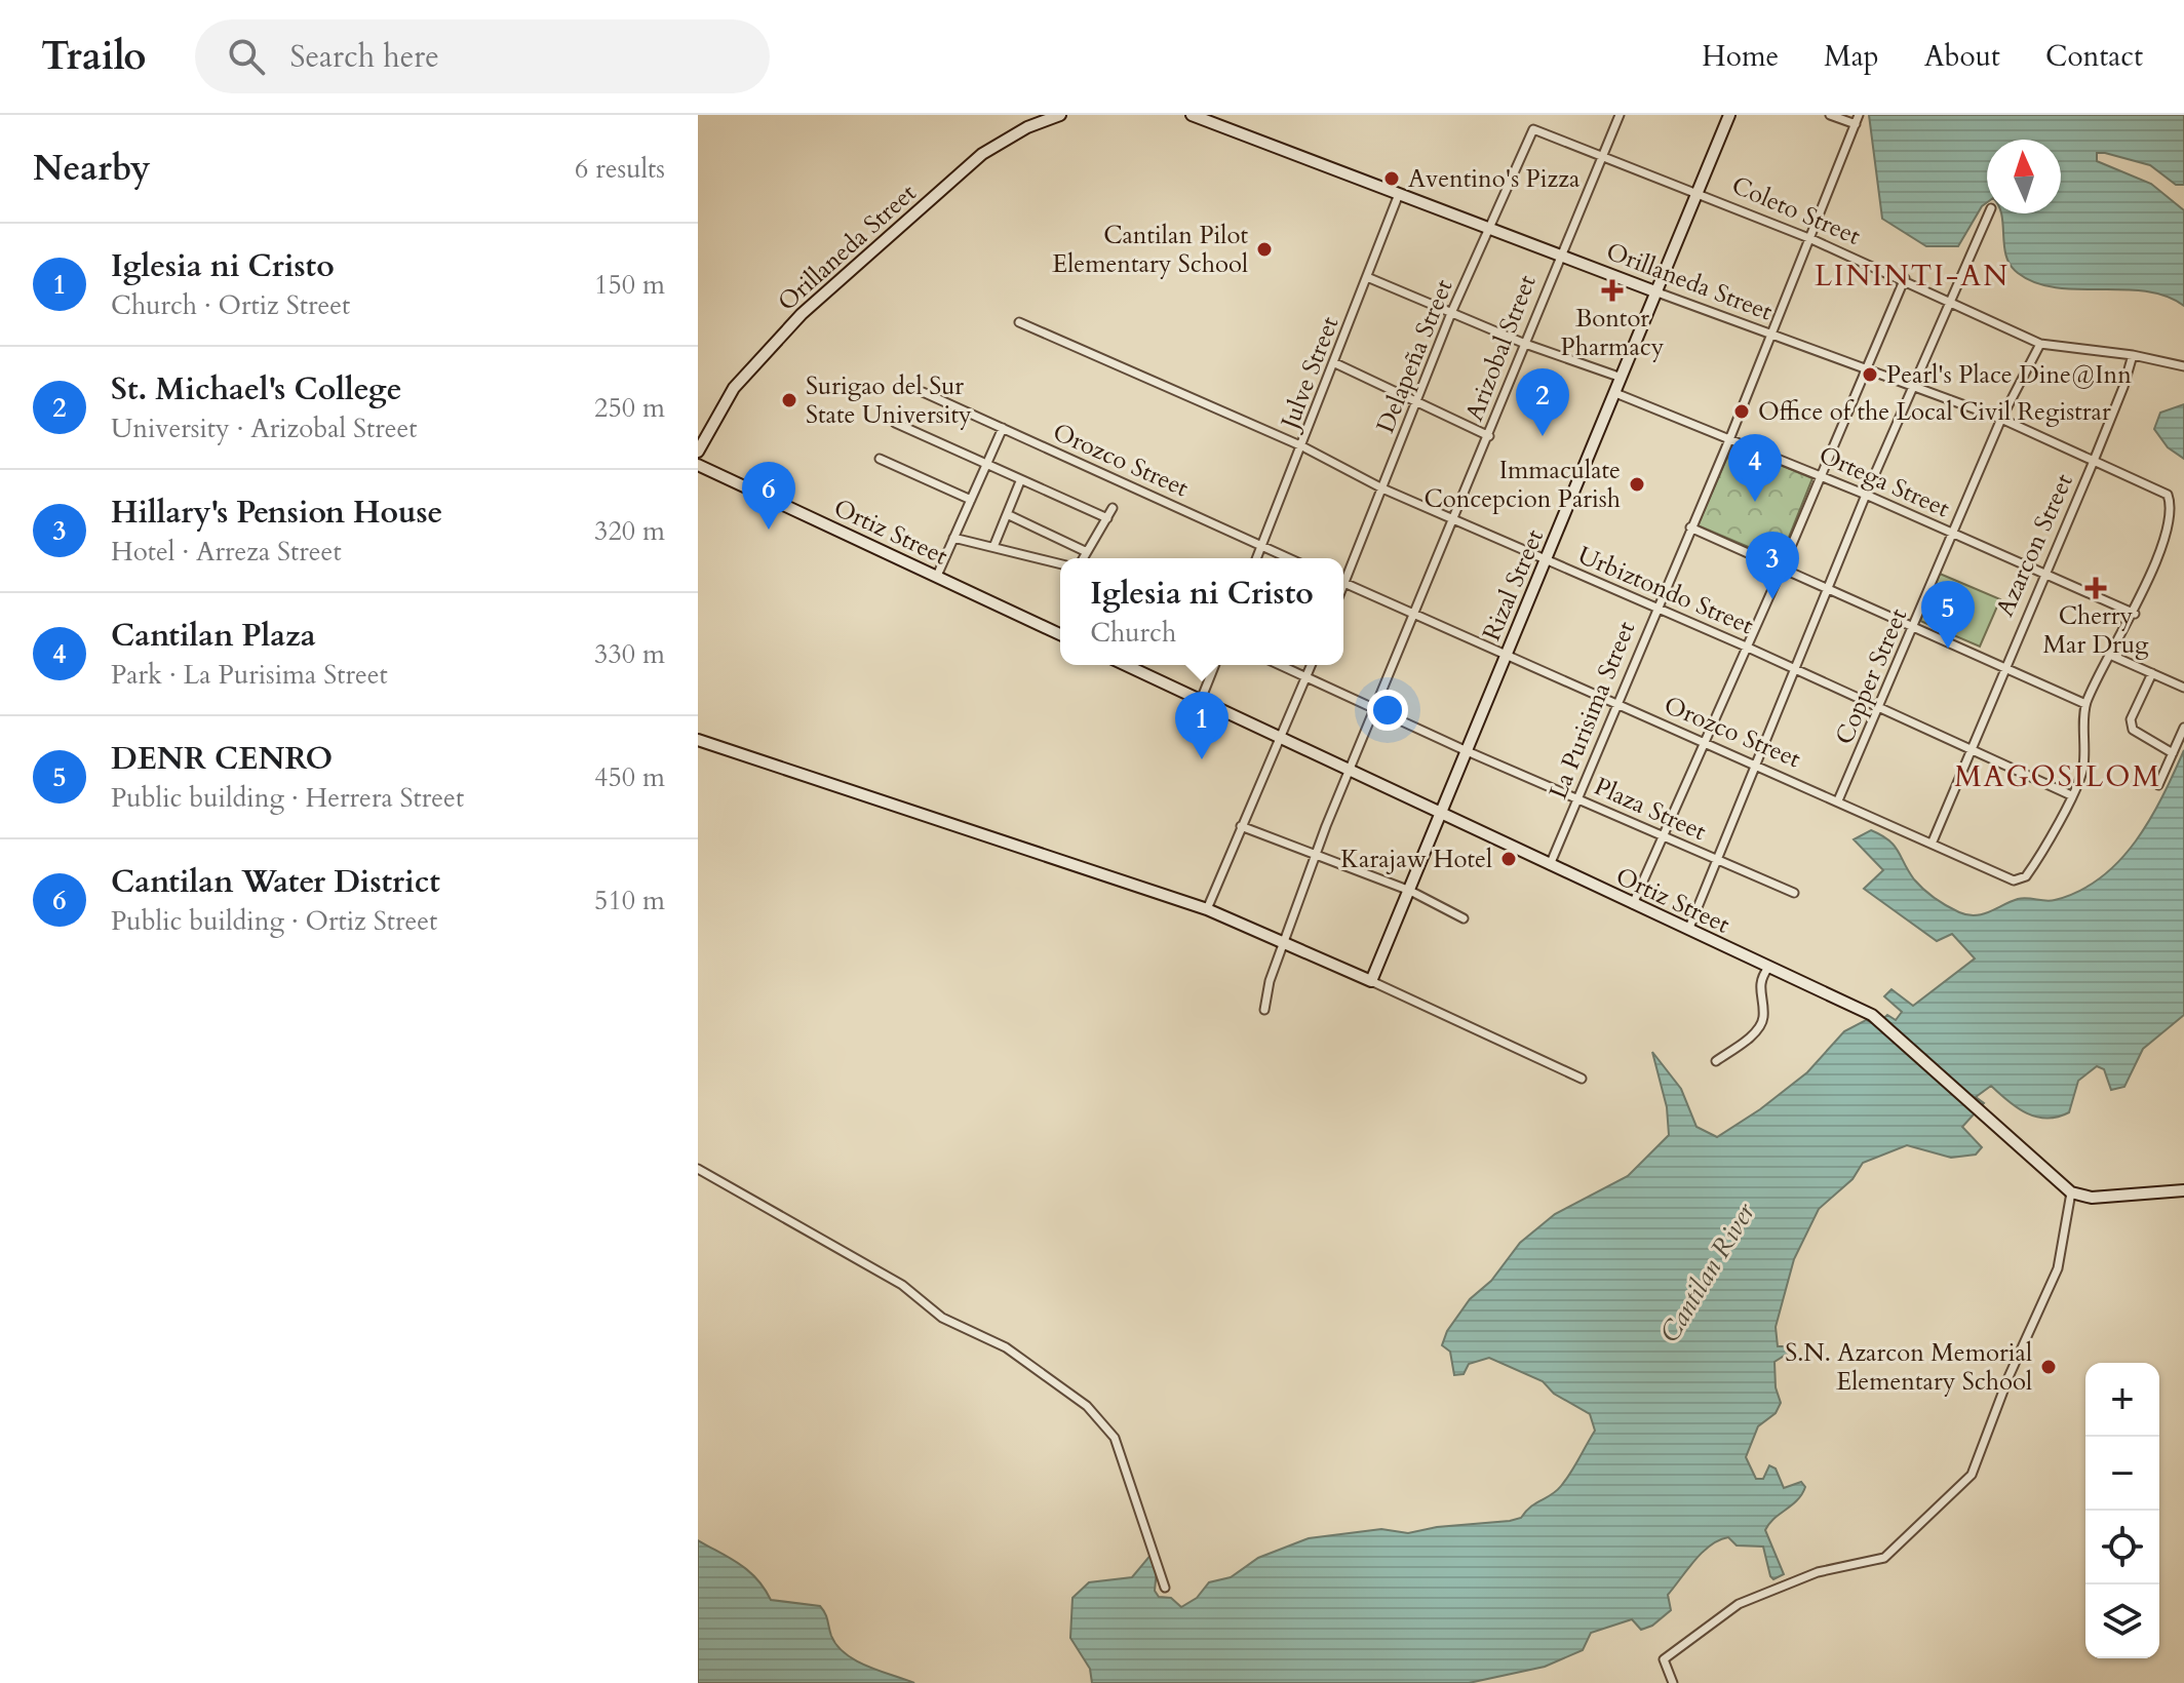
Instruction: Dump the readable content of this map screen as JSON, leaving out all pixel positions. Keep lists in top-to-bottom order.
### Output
{
  "streets": {
    "street": [
      "Coleto Street",
      "Orillaneda Street",
      "Arizobal Street",
      "Delapeña Street",
      "Julve Street",
      "Orozco Street",
      "Ortega Street",
      "Ortiz Street",
      "Azarcon Street",
      "Rizal Street",
      "Urbiztondo Street",
      "Copper Street",
      "La Purisima Street",
      "Plaza Street"
    ]
  },
  "crossings": [
    ["Coleto Street", "Arizobal Street"],
    ["Coleto Street", "Delapeña Street"],
    ["Coleto Street", "Azarcon Street"],
    ["Coleto Street", "Rizal Street"],
    ["Coleto Street", "Copper Street"],
    ["Coleto Street", "La Purisima Street"],
    ["Orillaneda Street", "Arizobal Street"],
    ["Orillaneda Street", "Delapeña Street"],
    ["Orillaneda Street", "Julve Street"],
    ["Orillaneda Street", "Ortega Street"],
    ["Orillaneda Street", "Azarcon Street"],
    ["Orillaneda Street", "Rizal Street"],
    ["Orillaneda Street", "Copper Street"],
    ["Orillaneda Street", "La Purisima Street"],
    ["Arizobal Street", "Orozco Street"],
    ["Arizobal Street", "Ortiz Street"],
    ["Arizobal Street", "Urbiztondo Street"],
    ["Arizobal Street", "Plaza Street"],
    ["Delapeña Street", "Urbiztondo Street"],
    ["Julve Street", "Orozco Street"],
    ["Julve Street", "Urbiztondo Street"],
    ["Orozco Street", "Azarcon Street"],
    ["Orozco Street", "Rizal Street"],
    ["Orozco Street", "Urbiztondo Street"],
    ["Orozco Street", "Copper Street"],
    ["Orozco Street", "La Purisima Street"],
    ["Ortega Street", "Azarcon Street"],
    ["Ortega Street", "Rizal Street"],
    ["Ortega Street", "Copper Street"],
    ["Ortega Street", "La Purisima Street"],
    ["Ortiz Street", "Rizal Street"],
    ["Ortiz Street", "La Purisima Street"],
    ["Azarcon Street", "Urbiztondo Street"],
    ["Rizal Street", "Urbiztondo Street"],
    ["Rizal Street", "Plaza Street"],
    ["Urbiztondo Street", "Copper Street"],
    ["Urbiztondo Street", "La Purisima Street"],
    ["La Purisima Street", "Plaza Street"]
  ],
  "districts": ["LININTI-AN", "MAGOSILOM"],
  "water": ["Cantilan River"],
  "places": {
    "other": [
      "Aventino's Pizza",
      "Cantilan Pilot Elementary School",
      "Pearl's Place Dine@Inn",
      "Surigao del Sur State University",
      "Office of the Local Civil Registrar",
      "Immaculate Concepcion Parish",
      "Karajaw Hotel",
      "S.N. Azarcon Memorial Elementary School"
    ],
    "health": ["Bontor Pharmacy", "Cherry Mar Drug"]
  },
  "north": "top",
  "page": {
    "header": "Trailo",
    "search": "Search here",
    "nav": [
      "Home",
      "Map",
      "About",
      "Contact"
    ],
    "heading": ["Nearby", "6 results"],
    "list": [
      {
        "mark": "1",
        "name": "Iglesia ni Cristo",
        "note": "Church · Ortiz Street",
        "value": "150 m"
      },
      {
        "mark": "2",
        "name": "St. Michael's College",
        "note": "University · Arizobal Street",
        "value": "250 m"
      },
      {
        "mark": "3",
        "name": "Hillary's Pension House",
        "note": "Hotel · Arreza Street",
        "value": "320 m"
      },
      {
        "mark": "4",
        "name": "Cantilan Plaza",
        "note": "Park · La Purisima Street",
        "value": "330 m"
      },
      {
        "mark": "5",
        "name": "DENR CENRO",
        "note": "Public building · Herrera Street",
        "value": "450 m"
      },
      {
        "mark": "6",
        "name": "Cantilan Water District",
        "note": "Public building · Ortiz Street",
        "value": "510 m"
      }
    ],
    "pins": [
      "2",
      "4",
      "6",
      "3",
      "5",
      "1"
    ],
    "popup": ["Iglesia ni Cristo", "Church"],
    "map_buttons": ["+", "−"]
  }
}
